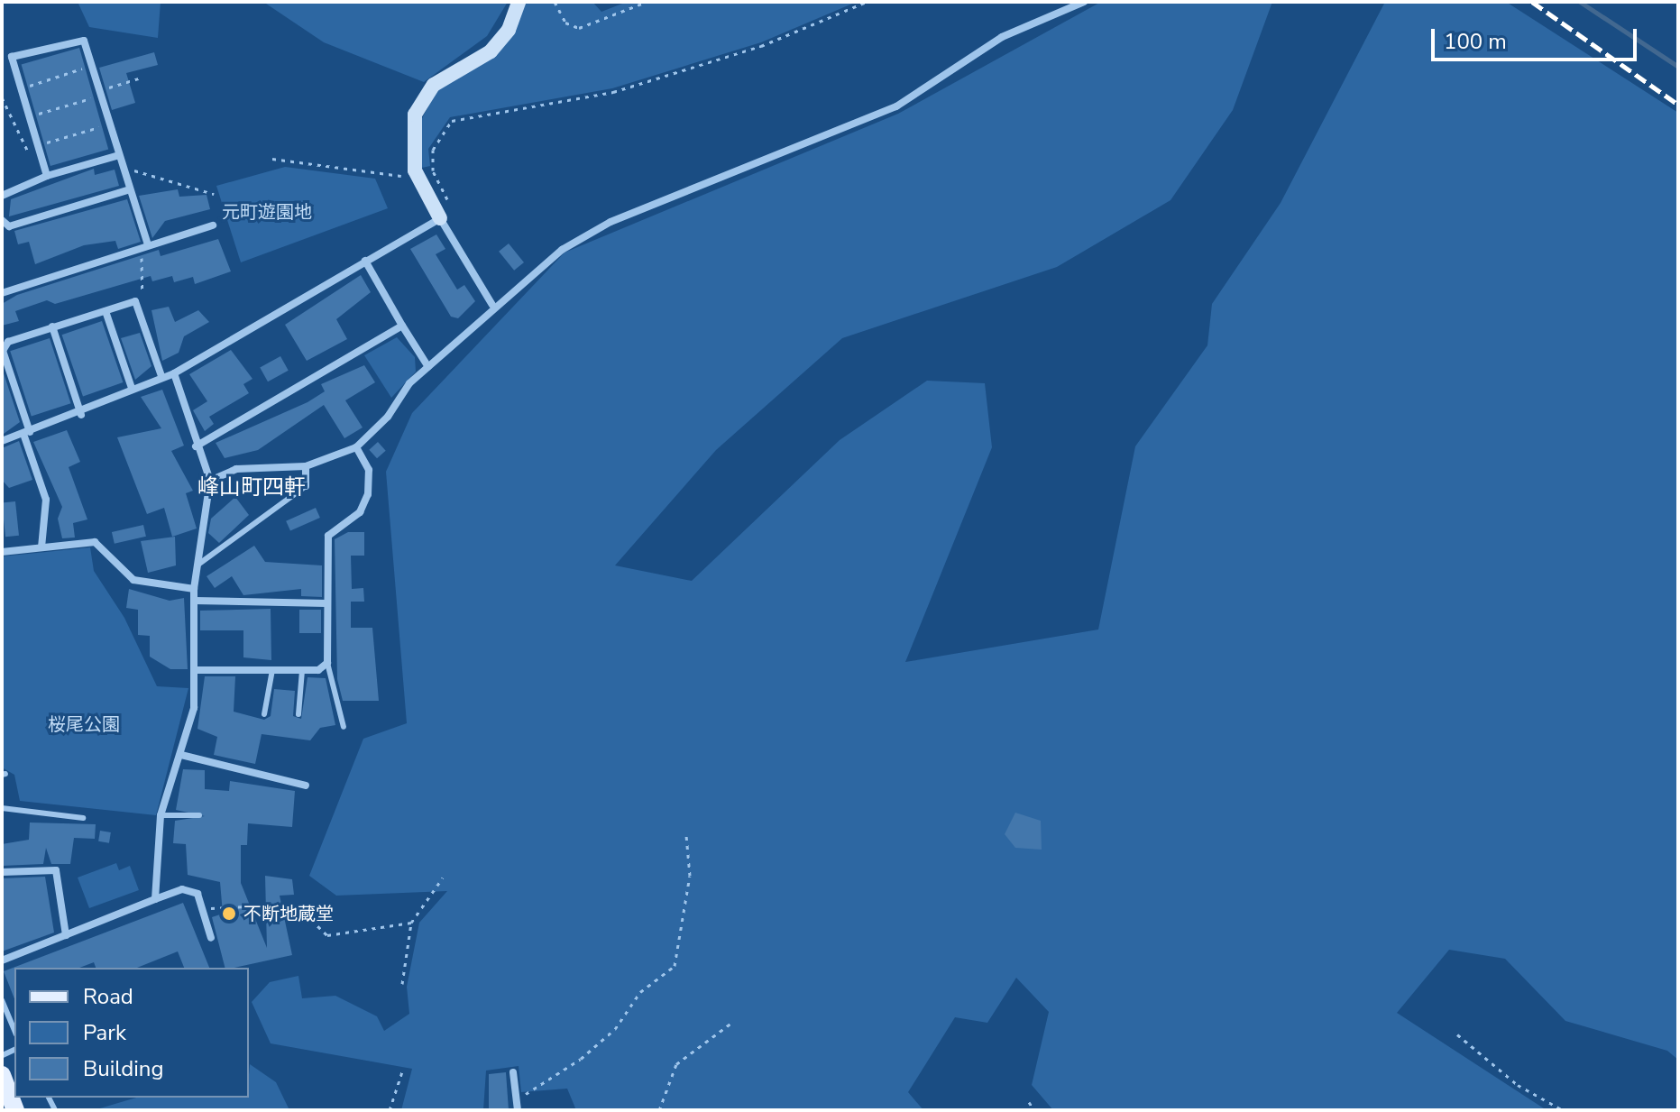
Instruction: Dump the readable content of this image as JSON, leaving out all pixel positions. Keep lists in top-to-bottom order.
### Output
{
  "districts": ["峰山町四軒"],
  "parks": ["元町遊園地", "桜尾公園"],
  "places": ["不断地蔵堂"],
  "legend": ["Road", "Park", "Building"],
  "scale_bar": "100 m"
}
